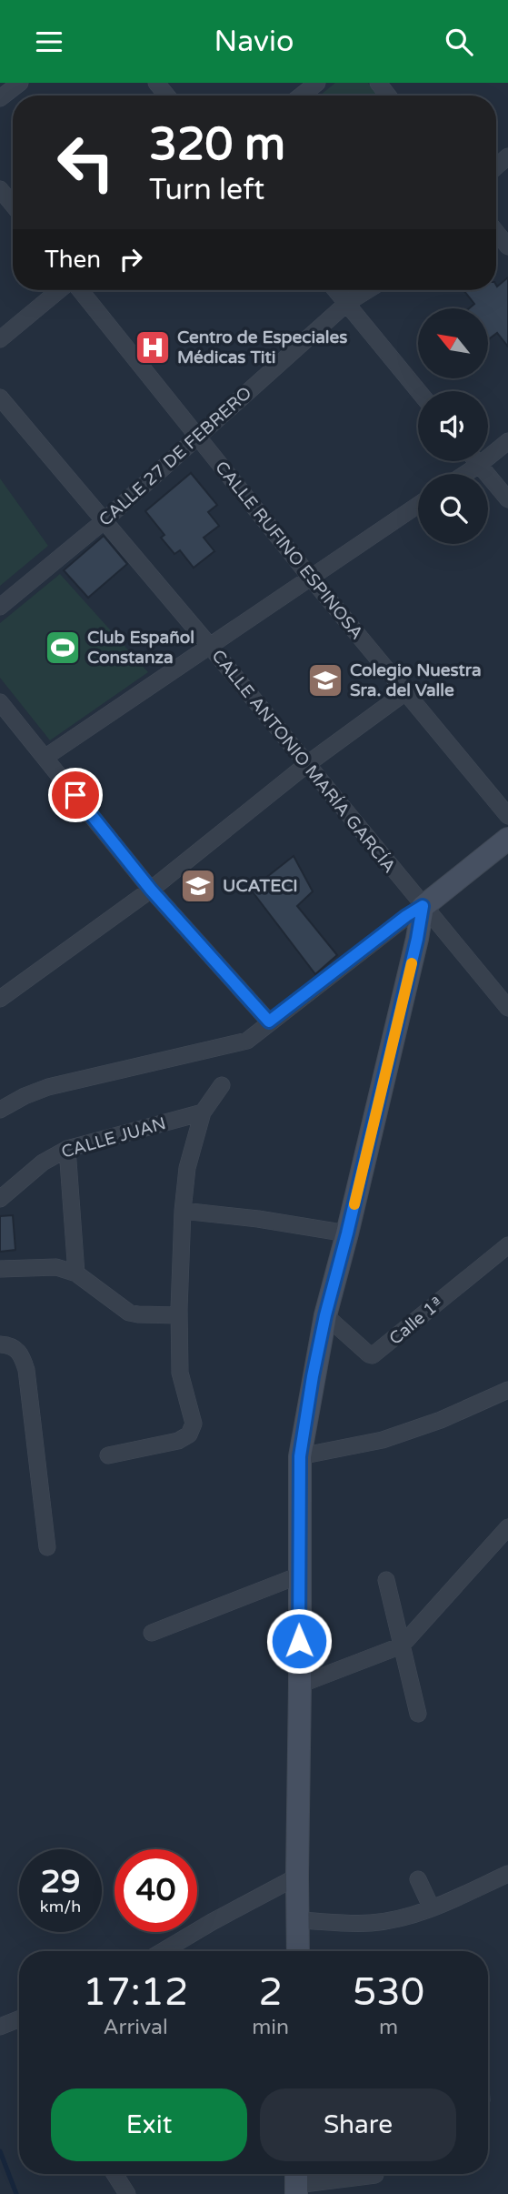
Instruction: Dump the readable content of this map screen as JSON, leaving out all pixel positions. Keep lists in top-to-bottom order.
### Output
{
  "streets": {
    "street": [
      "CALLE 27 DE FEBRERO",
      "CALLE RUFINO ESPINOSA",
      "CALLE ANTONIO MARÍA GARCÍA",
      "CALLE JUAN",
      "Calle 1ª"
    ]
  },
  "crossings": [
    ["CALLE 27 DE FEBRERO", "CALLE RUFINO ESPINOSA"],
    ["CALLE 27 DE FEBRERO", "CALLE ANTONIO MARÍA GARCÍA"]
  ],
  "places": {
    "hospital": ["Centro de Especiales Médicas Titi"],
    "sports": ["Club Español Constanza"],
    "school or university": ["Colegio Nuestra Sra. del Valle", "UCATECI"]
  },
  "north": "top left",
  "page": {
    "header": "Navio",
    "turn": ["320 m", "Turn left"],
    "then": "Then",
    "speed": "29 km/h",
    "limit": "40",
    "eta": [
      "17:12",
      "Arrival",
      "2",
      "min",
      "530",
      "m"
    ],
    "buttons": ["Exit", "Share"]
  }
}
